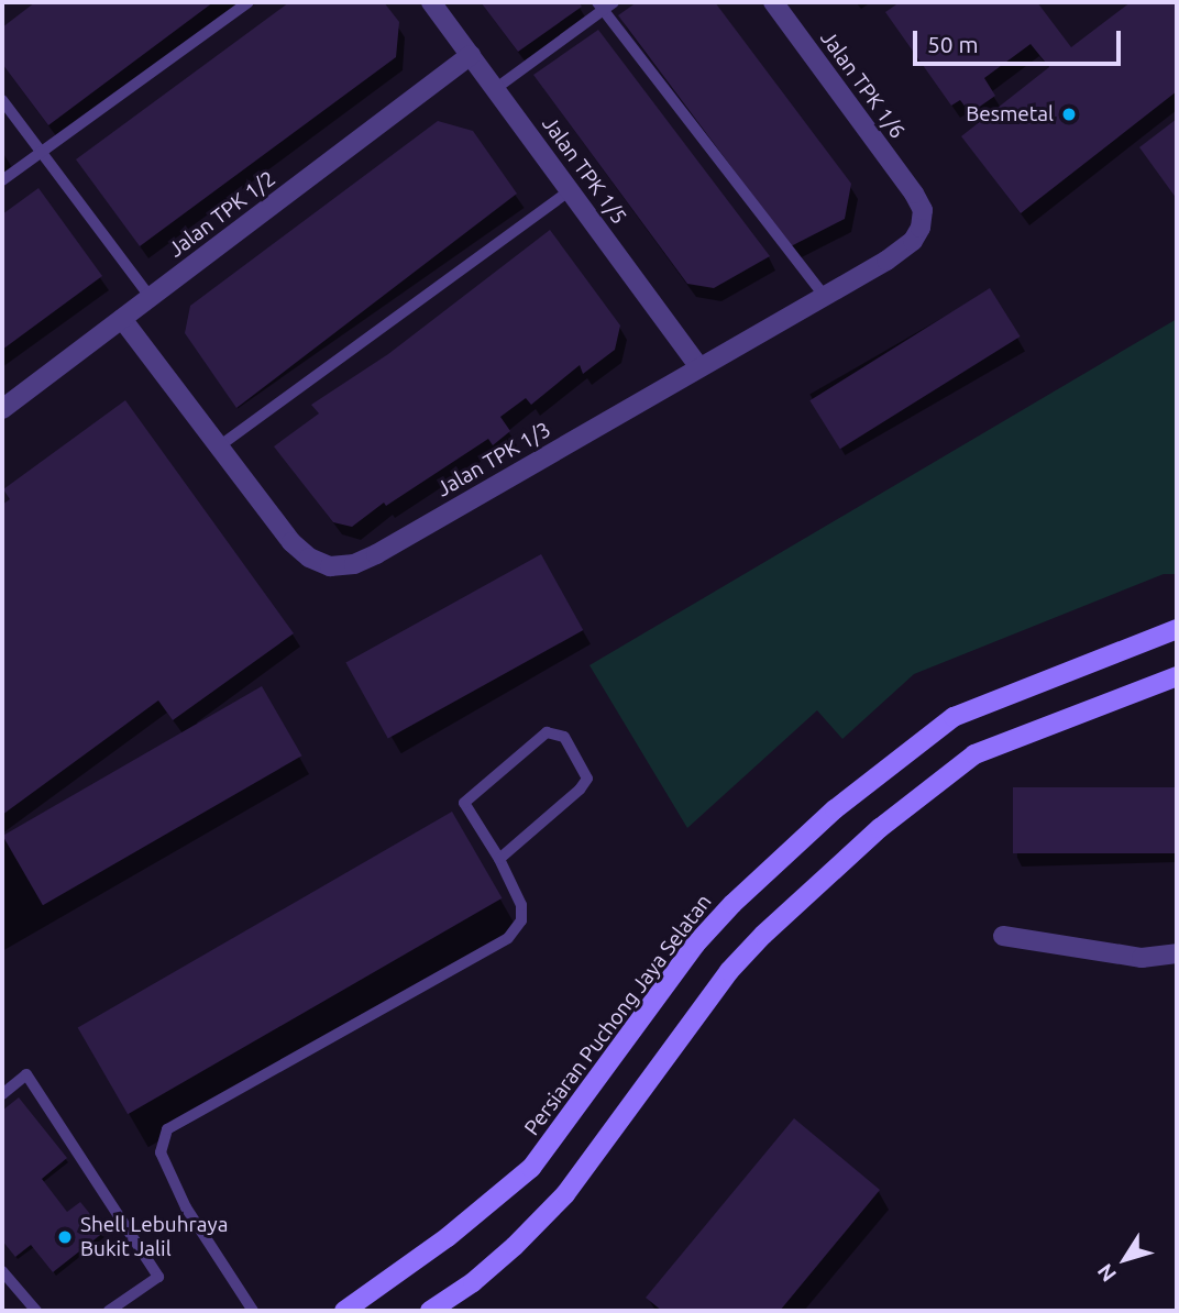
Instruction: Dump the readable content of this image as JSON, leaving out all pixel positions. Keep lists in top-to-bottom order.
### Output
{
  "streets": {
    "main road": ["Persiaran Puchong Jaya Selatan"],
    "street": [
      "Jalan TPK 1/6",
      "Jalan TPK 1/5",
      "Jalan TPK 1/2",
      "Jalan TPK 1/3"
    ]
  },
  "crossings": [
    ["Jalan TPK 1/6", "Jalan TPK 1/3"],
    ["Jalan TPK 1/5", "Jalan TPK 1/2"],
    ["Jalan TPK 1/5", "Jalan TPK 1/3"],
    ["Jalan TPK 1/2", "Jalan TPK 1/3"]
  ],
  "places": ["Besmetal", "Shell Lebuhraya Bukit Jalil"],
  "scale_bar": "50 m",
  "north": "bottom left"
}
